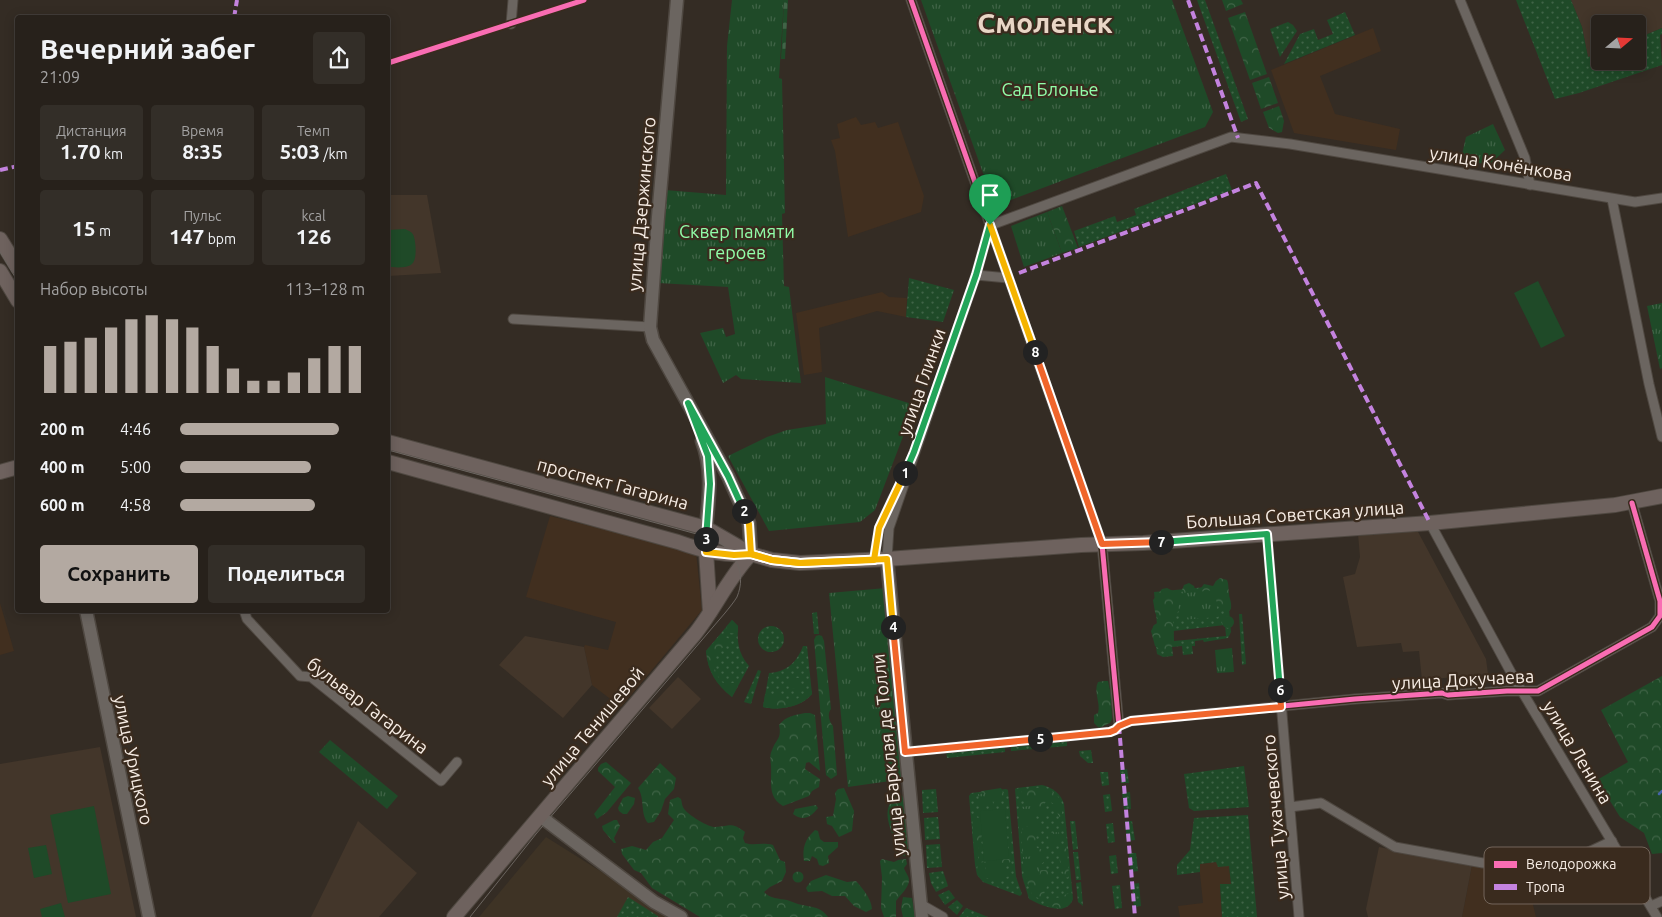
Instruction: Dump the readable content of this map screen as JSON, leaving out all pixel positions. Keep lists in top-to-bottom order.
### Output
{
  "streets": {
    "main road": [
      "улица Дзержинского",
      "проспект Гагарина",
      "Большая Советская улица",
      "улица Тенишевой"
    ],
    "street": [
      "улица Конёнкова",
      "улица Глинки",
      "улица Докучаева",
      "бульвар Гагарина",
      "улица Ленина",
      "улица Барклая де Толли",
      "улица Урицкого",
      "улица Тухачевского"
    ]
  },
  "crossings": [
    ["улица Конёнкова", "улица Глинки"],
    ["улица Дзержинского", "проспект Гагарина"],
    ["улица Дзержинского", "Большая Советская улица"],
    ["улица Дзержинского", "улица Тенишевой"],
    ["улица Глинки", "Большая Советская улица"],
    ["улица Глинки", "улица Барклая де Толли"],
    ["проспект Гагарина", "Большая Советская улица"],
    ["проспект Гагарина", "улица Тенишевой"],
    ["Большая Советская улица", "улица Докучаева"],
    ["Большая Советская улица", "улица Тенишевой"],
    ["Большая Советская улица", "улица Ленина"],
    ["Большая Советская улица", "улица Барклая де Толли"],
    ["Большая Советская улица", "улица Тухачевского"],
    ["улица Докучаева", "улица Ленина"],
    ["улица Докучаева", "улица Барклая де Толли"],
    ["улица Докучаева", "улица Тухачевского"]
  ],
  "districts": ["Смоленск"],
  "parks": ["Сад Блонье", "Сквер памяти героев"],
  "legend": ["Велодорожка", "Тропа"],
  "north": "right",
  "page": {
    "heading": ["Вечерний забег", "21:09"],
    "stats": [
      ["Дистанция", "1.70 km"],
      ["Время", "8:35"],
      ["Темп", "5:03 /km"],
      ["15 m"],
      ["Пульс", "147 bpm"],
      ["kcal", "126"]
    ],
    "chart": ["Набор высоты", "113–128 m"],
    "pins": [
      "8",
      "1",
      "2",
      "3",
      "7",
      "4",
      "6",
      "5"
    ],
    "list": [
      {
        "name": "200 m",
        "note": "4:46"
      },
      {
        "name": "400 m",
        "note": "5:00"
      },
      {
        "name": "600 m",
        "note": "4:58"
      }
    ],
    "buttons": ["Сохранить", "Поделиться"]
  }
}
